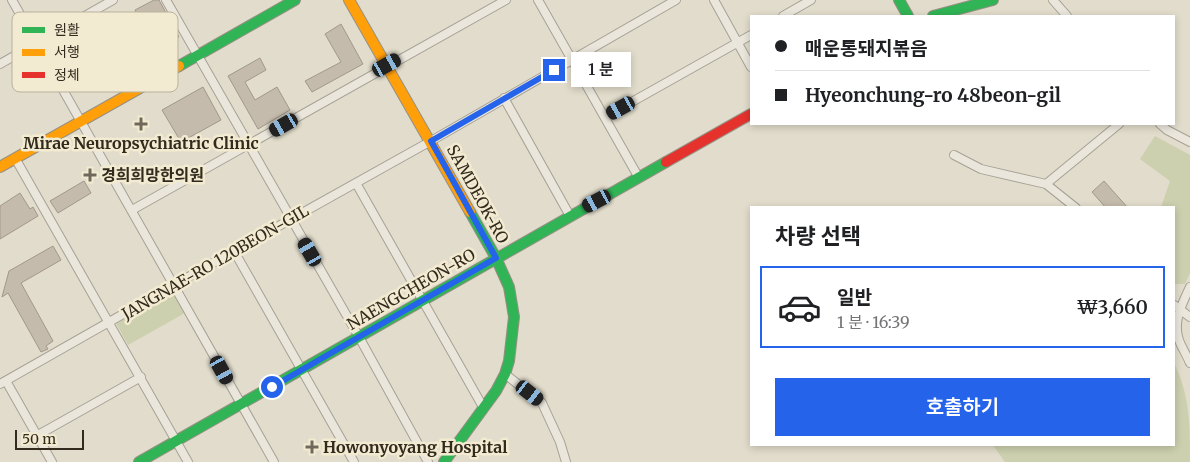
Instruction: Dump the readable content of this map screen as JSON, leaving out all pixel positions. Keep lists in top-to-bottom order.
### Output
{
  "streets": {
    "street": ["SAMDEOK-RO", "JANGNAE-RO 120BEON-GIL", "NAENGCHEON-RO"]
  },
  "crossings": [
    ["SAMDEOK-RO", "JANGNAE-RO 120BEON-GIL"],
    ["SAMDEOK-RO", "NAENGCHEON-RO"]
  ],
  "places": {
    "health": ["Mirae Neuropsychiatric Clinic", "경희희망한의원", "Howonyoyang Hospital"]
  },
  "legend": ["원활", "서행", "정체"],
  "scale_bar": "50 m",
  "page": {
    "banner": ["매운통돼지볶음", "Hyeonchung-ro 48beon-gil"],
    "bubble": "1 분",
    "heading": "차량 선택",
    "list": [
      {
        "name": "일반",
        "note": "1 분 · 16:39",
        "value": "₩3,660"
      }
    ],
    "buttons": "호출하기",
    "scale": "50 m"
  }
}
